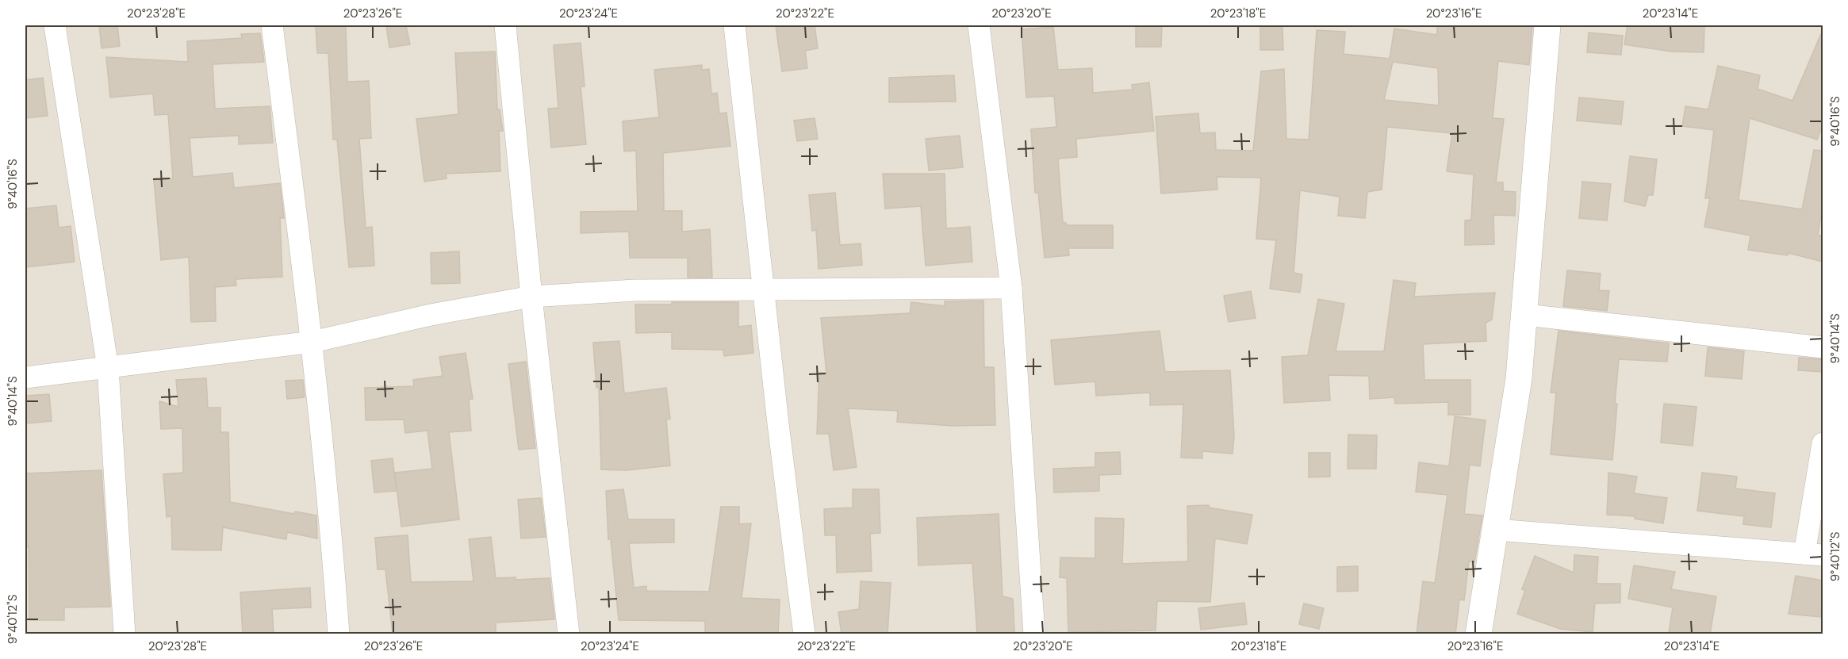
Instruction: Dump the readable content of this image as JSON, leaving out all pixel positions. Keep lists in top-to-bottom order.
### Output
{
  "coordinates": [
    "20°23'28\"E",
    "20°23'26\"E",
    "20°23'24\"E",
    "20°23'22\"E",
    "20°23'20\"E",
    "20°23'18\"E",
    "20°23'16\"E",
    "20°23'14\"E",
    "9°40'16\"S",
    "9°40'14\"S",
    "9°40'12\"S"
  ]
}
